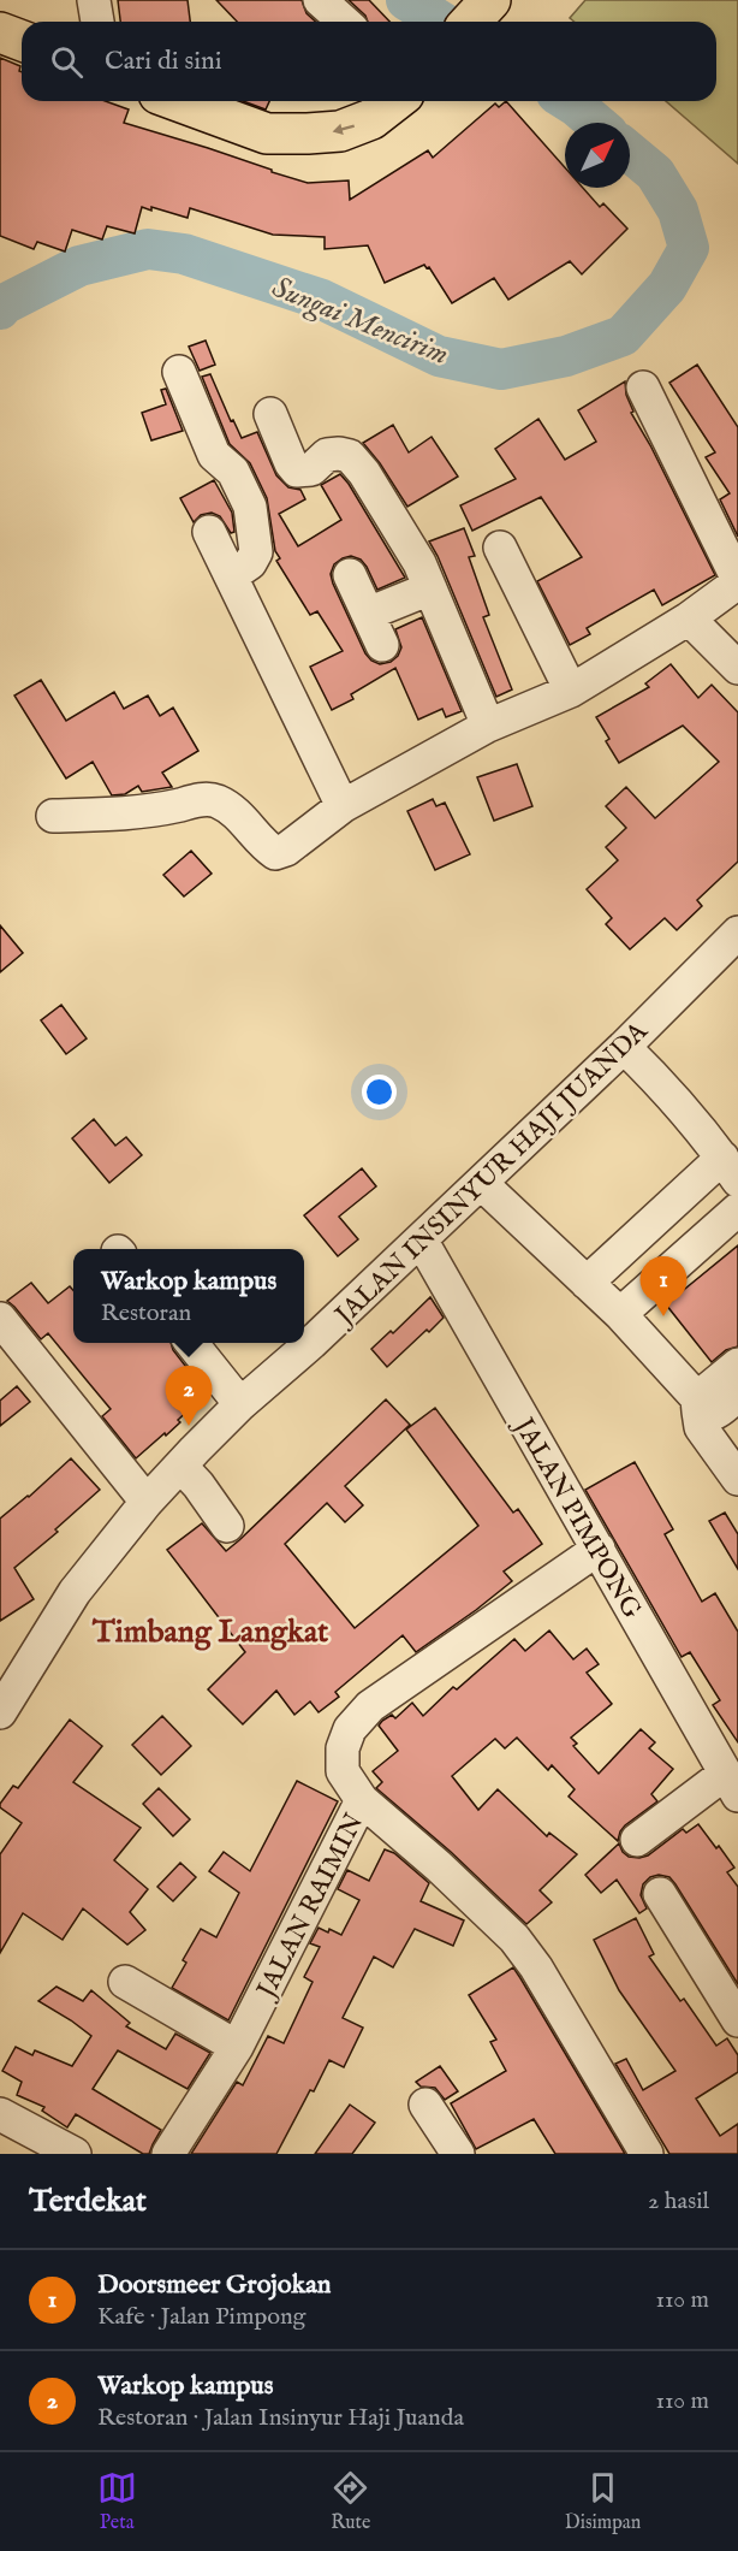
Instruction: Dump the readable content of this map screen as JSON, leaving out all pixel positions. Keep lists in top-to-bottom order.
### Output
{
  "streets": {
    "street": ["JALAN INSINYUR HAJI JUANDA", "JALAN PIMPONG", "JALAN RAIMIN"]
  },
  "crossings": [
    ["JALAN INSINYUR HAJI JUANDA", "JALAN PIMPONG"],
    ["JALAN PIMPONG", "JALAN RAIMIN"]
  ],
  "districts": ["Timbang Langkat"],
  "water": ["Sungai Mencirim"],
  "north": "top right",
  "page": {
    "search": "Cari di sini",
    "popup": ["Warkop kampus", "Restoran"],
    "pins": ["1", "2"],
    "heading": ["Terdekat", "2 hasil"],
    "list": [
      {
        "mark": "1",
        "name": "Doorsmeer Grojokan",
        "note": "Kafe · Jalan Pimpong",
        "value": "110 m"
      },
      {
        "mark": "2",
        "name": "Warkop kampus",
        "note": "Restoran · Jalan Insinyur Haji Juanda",
        "value": "110 m"
      }
    ],
    "nav": ["Peta", "Rute", "Disimpan"]
  }
}
